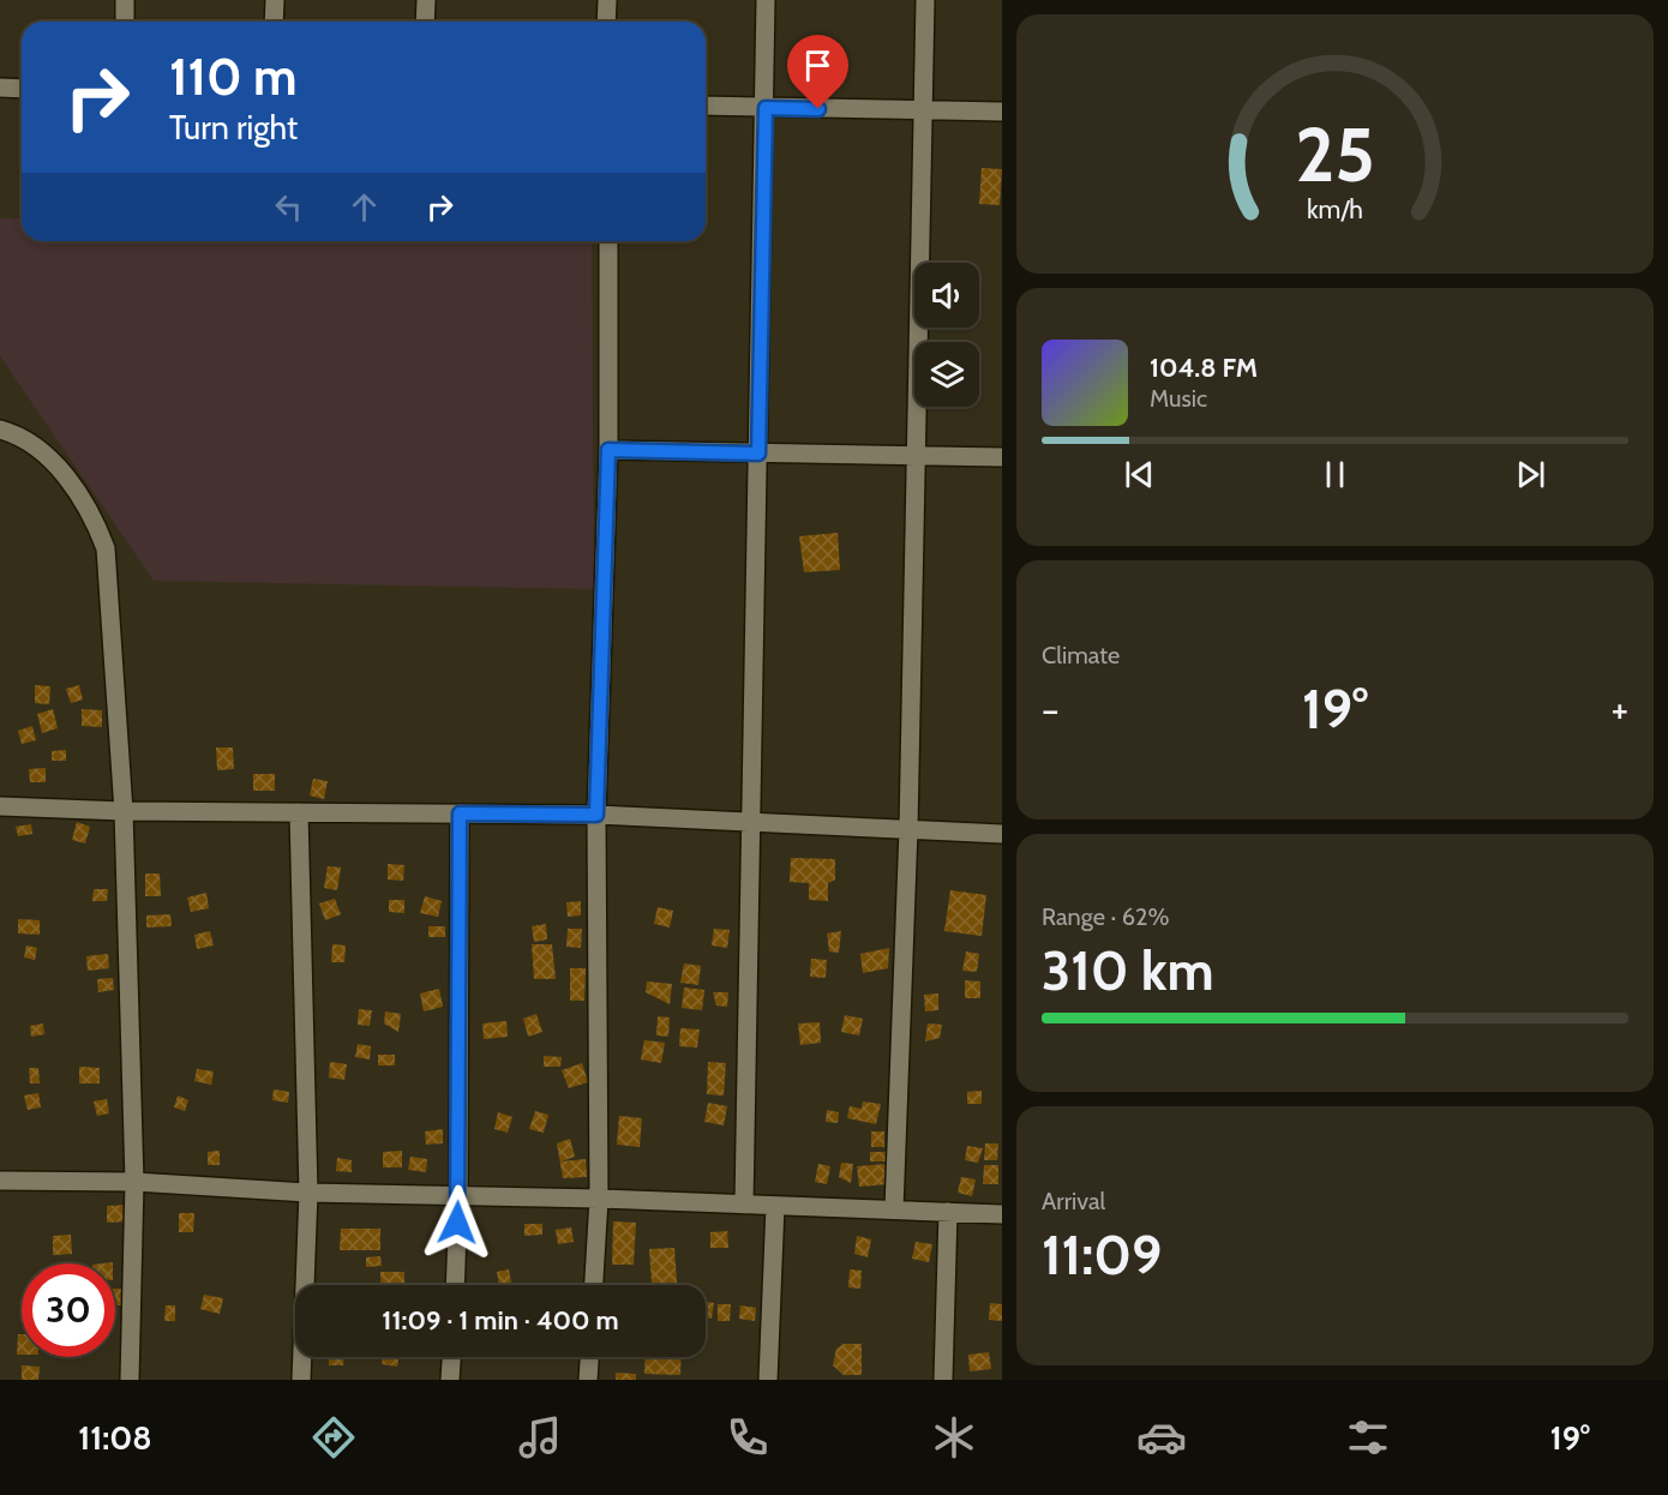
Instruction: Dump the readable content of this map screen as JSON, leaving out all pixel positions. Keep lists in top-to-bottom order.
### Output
{
  "page": {
    "turn": ["110 m", "Turn right"],
    "song": ["104.8 FM", "Music"],
    "tile": [
      "Climate",
      ["Range · 62%", "310 km"],
      ["Arrival", "11:09"]
    ],
    "heat": ["−", "19°", "+"],
    "limit": "30",
    "trip": "11:09 · 1 min · 400 m",
    "tabs": ["11:08", "19°"],
    "gauge": ["25", "km/h"]
  }
}
